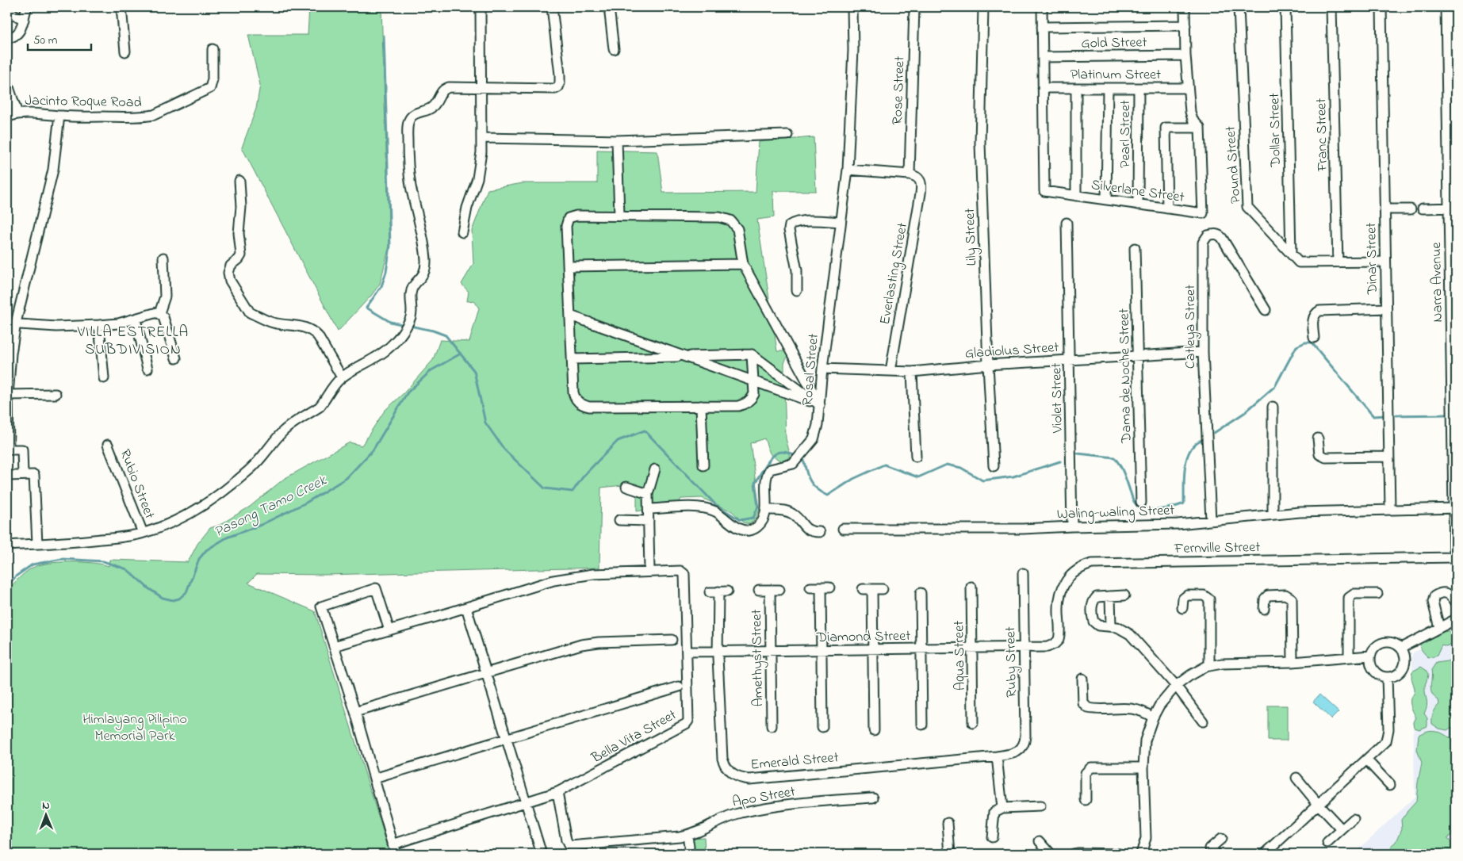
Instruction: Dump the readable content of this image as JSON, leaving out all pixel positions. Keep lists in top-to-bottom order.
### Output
{
  "streets": {
    "street": [
      "Gold Street",
      "Platinum Street",
      "Rose Street",
      "Jacinto Roque Road",
      "Dollar Street",
      "Pearl Street",
      "Franc Street",
      "Pound Street",
      "Silverlane Street",
      "Lily Street",
      "Dinar Street",
      "Everlasting Street",
      "Narra Avenue",
      "Catleya Street",
      "Gladiolus Street",
      "Rosal Street",
      "Dama de Noche Street",
      "Violet Street",
      "Rubio Street",
      "Waling-waling Street",
      "Fernville Street",
      "Diamond Street",
      "Aqua Street",
      "Amethyst Street",
      "Ruby Street",
      "Bella Vita Street",
      "Emerald Street",
      "Apo Street"
    ]
  },
  "crossings": [
    ["Gold Street", "Silverlane Street"],
    ["Platinum Street", "Pearl Street"],
    ["Platinum Street", "Silverlane Street"],
    ["Rose Street", "Everlasting Street"],
    ["Dollar Street", "Pound Street"],
    ["Pearl Street", "Silverlane Street"],
    ["Franc Street", "Pound Street"],
    ["Pound Street", "Dinar Street"],
    ["Lily Street", "Gladiolus Street"],
    ["Dinar Street", "Waling-waling Street"],
    ["Everlasting Street", "Gladiolus Street"],
    ["Narra Avenue", "Waling-waling Street"],
    ["Narra Avenue", "Fernville Street"],
    ["Catleya Street", "Gladiolus Street"],
    ["Catleya Street", "Waling-waling Street"],
    ["Gladiolus Street", "Rosal Street"],
    ["Gladiolus Street", "Dama de Noche Street"],
    ["Gladiolus Street", "Violet Street"],
    ["Violet Street", "Waling-waling Street"],
    ["Fernville Street", "Diamond Street"],
    ["Diamond Street", "Aqua Street"],
    ["Diamond Street", "Amethyst Street"],
    ["Diamond Street", "Ruby Street"],
    ["Diamond Street", "Bella Vita Street"],
    ["Diamond Street", "Emerald Street"],
    ["Ruby Street", "Emerald Street"],
    ["Bella Vita Street", "Apo Street"]
  ],
  "districts": ["VILLA ESTRELLA SUBDIVISION"],
  "water": ["Pasong Tamo Creek"],
  "parks": ["Himlayang Pilipino Memorial Park"],
  "scale_bar": "50 m",
  "north": "top"
}
